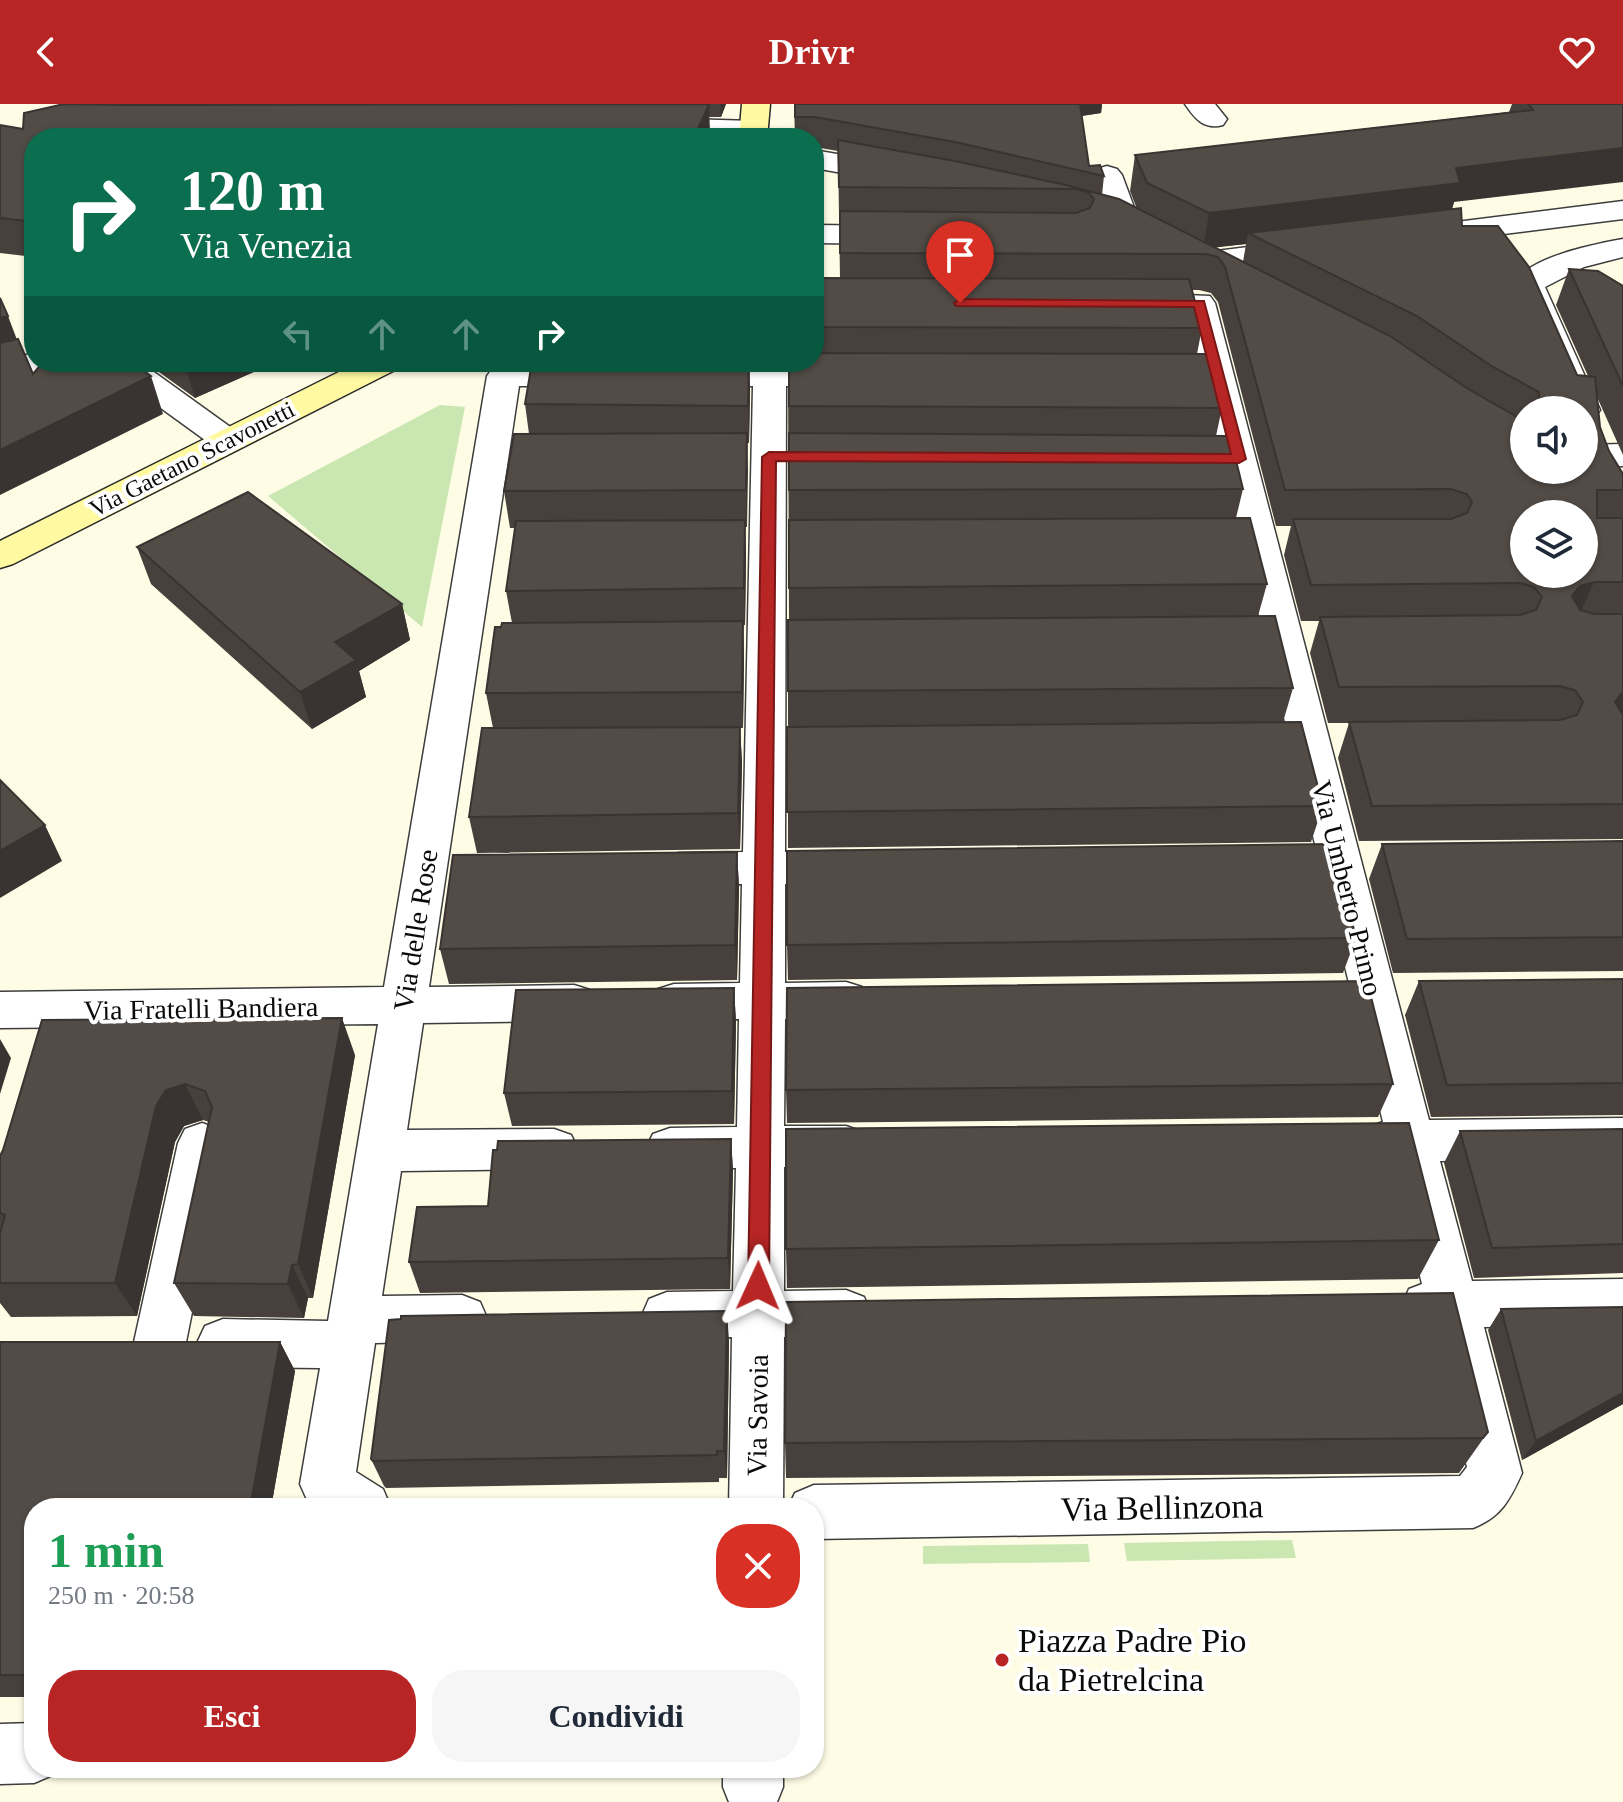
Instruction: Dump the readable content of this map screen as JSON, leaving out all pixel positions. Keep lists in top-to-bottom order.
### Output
{
  "streets": {
    "main road": ["Via Gaetano Scavonetti"],
    "street": [
      "Via Umberto Primo",
      "Via delle Rose",
      "Via Fratelli Bandiera",
      "Via Savoia",
      "Via Bellinzona"
    ]
  },
  "crossings": [
    ["Via Umberto Primo", "Via Bellinzona"],
    ["Via delle Rose", "Via Fratelli Bandiera"],
    ["Via Fratelli Bandiera", "Via Savoia"]
  ],
  "places": ["Piazza Padre Pio da Pietrelcina"],
  "page": {
    "header": "Drivr",
    "turn": ["120 m", "Via Venezia"],
    "heading": ["1 min", "250 m · 20:58"],
    "buttons": ["Esci", "Condividi"]
  }
}
